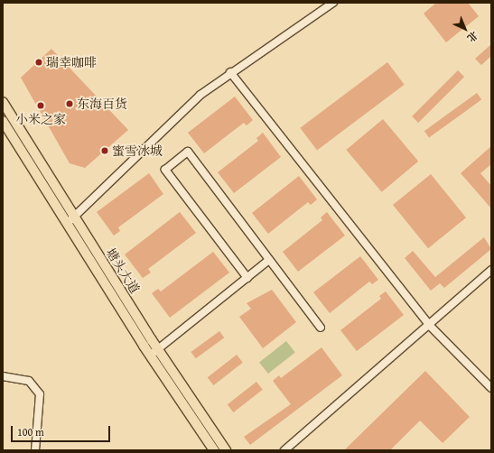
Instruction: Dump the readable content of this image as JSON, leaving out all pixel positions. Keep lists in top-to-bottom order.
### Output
{
  "streets": {
    "main road": ["塘头大道"]
  },
  "places": [
    "瑞幸咖啡",
    "东海百货",
    "小米之家",
    "蜜雪冰城"
  ],
  "scale_bar": "100 m",
  "north": "bottom right"
}
